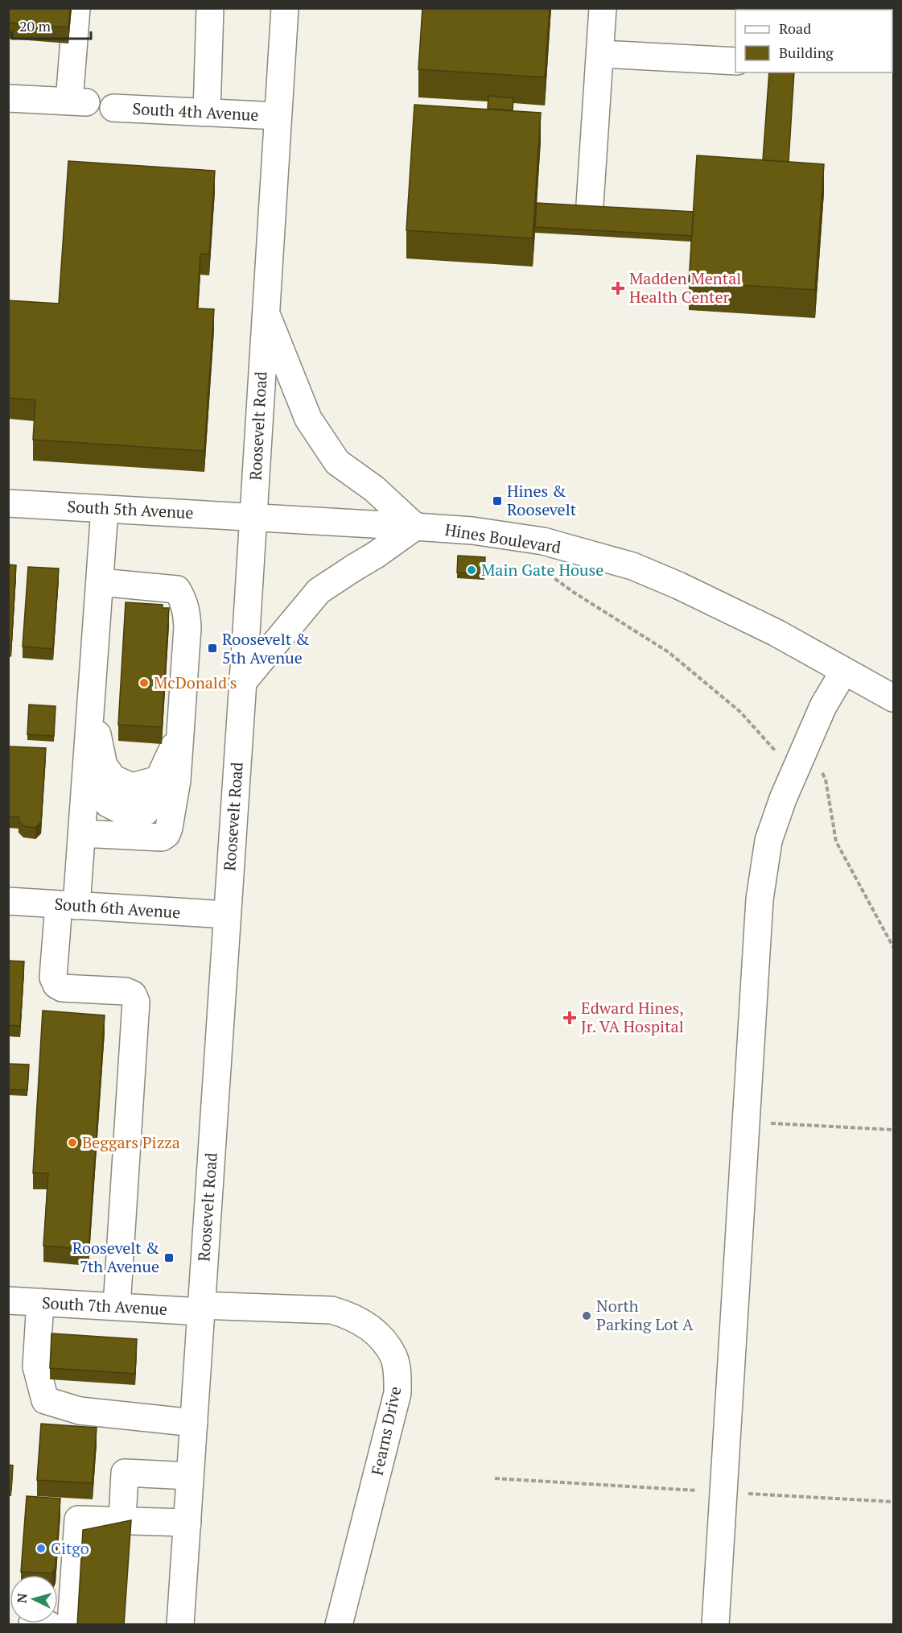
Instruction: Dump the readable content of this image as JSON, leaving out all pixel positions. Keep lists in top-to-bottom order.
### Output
{
  "streets": {
    "main road": [
      "South 4th Avenue",
      "Roosevelt Road",
      "South 5th Avenue",
      "Hines Boulevard",
      "South 6th Avenue",
      "South 7th Avenue",
      "Fearns Drive"
    ]
  },
  "crossings": [
    ["South 4th Avenue", "Roosevelt Road"],
    ["Roosevelt Road", "South 5th Avenue"],
    ["Roosevelt Road", "Hines Boulevard"],
    ["Roosevelt Road", "South 6th Avenue"],
    ["Roosevelt Road", "South 7th Avenue"],
    ["Roosevelt Road", "Fearns Drive"],
    ["South 5th Avenue", "Hines Boulevard"],
    ["South 7th Avenue", "Fearns Drive"]
  ],
  "places": {
    "health": ["Madden Mental Health Center", "Edward Hines, Jr. VA Hospital"],
    "transit": ["Hines & Roosevelt", "Roosevelt & 5th Avenue", "Roosevelt & 7th Avenue"],
    "other": [
      "Main Gate House",
      "McDonald's",
      "Beggars Pizza",
      "North Parking Lot A",
      "Citgo"
    ]
  },
  "legend": ["Road", "Building"],
  "scale_bar": "20 m",
  "north": "left"
}
